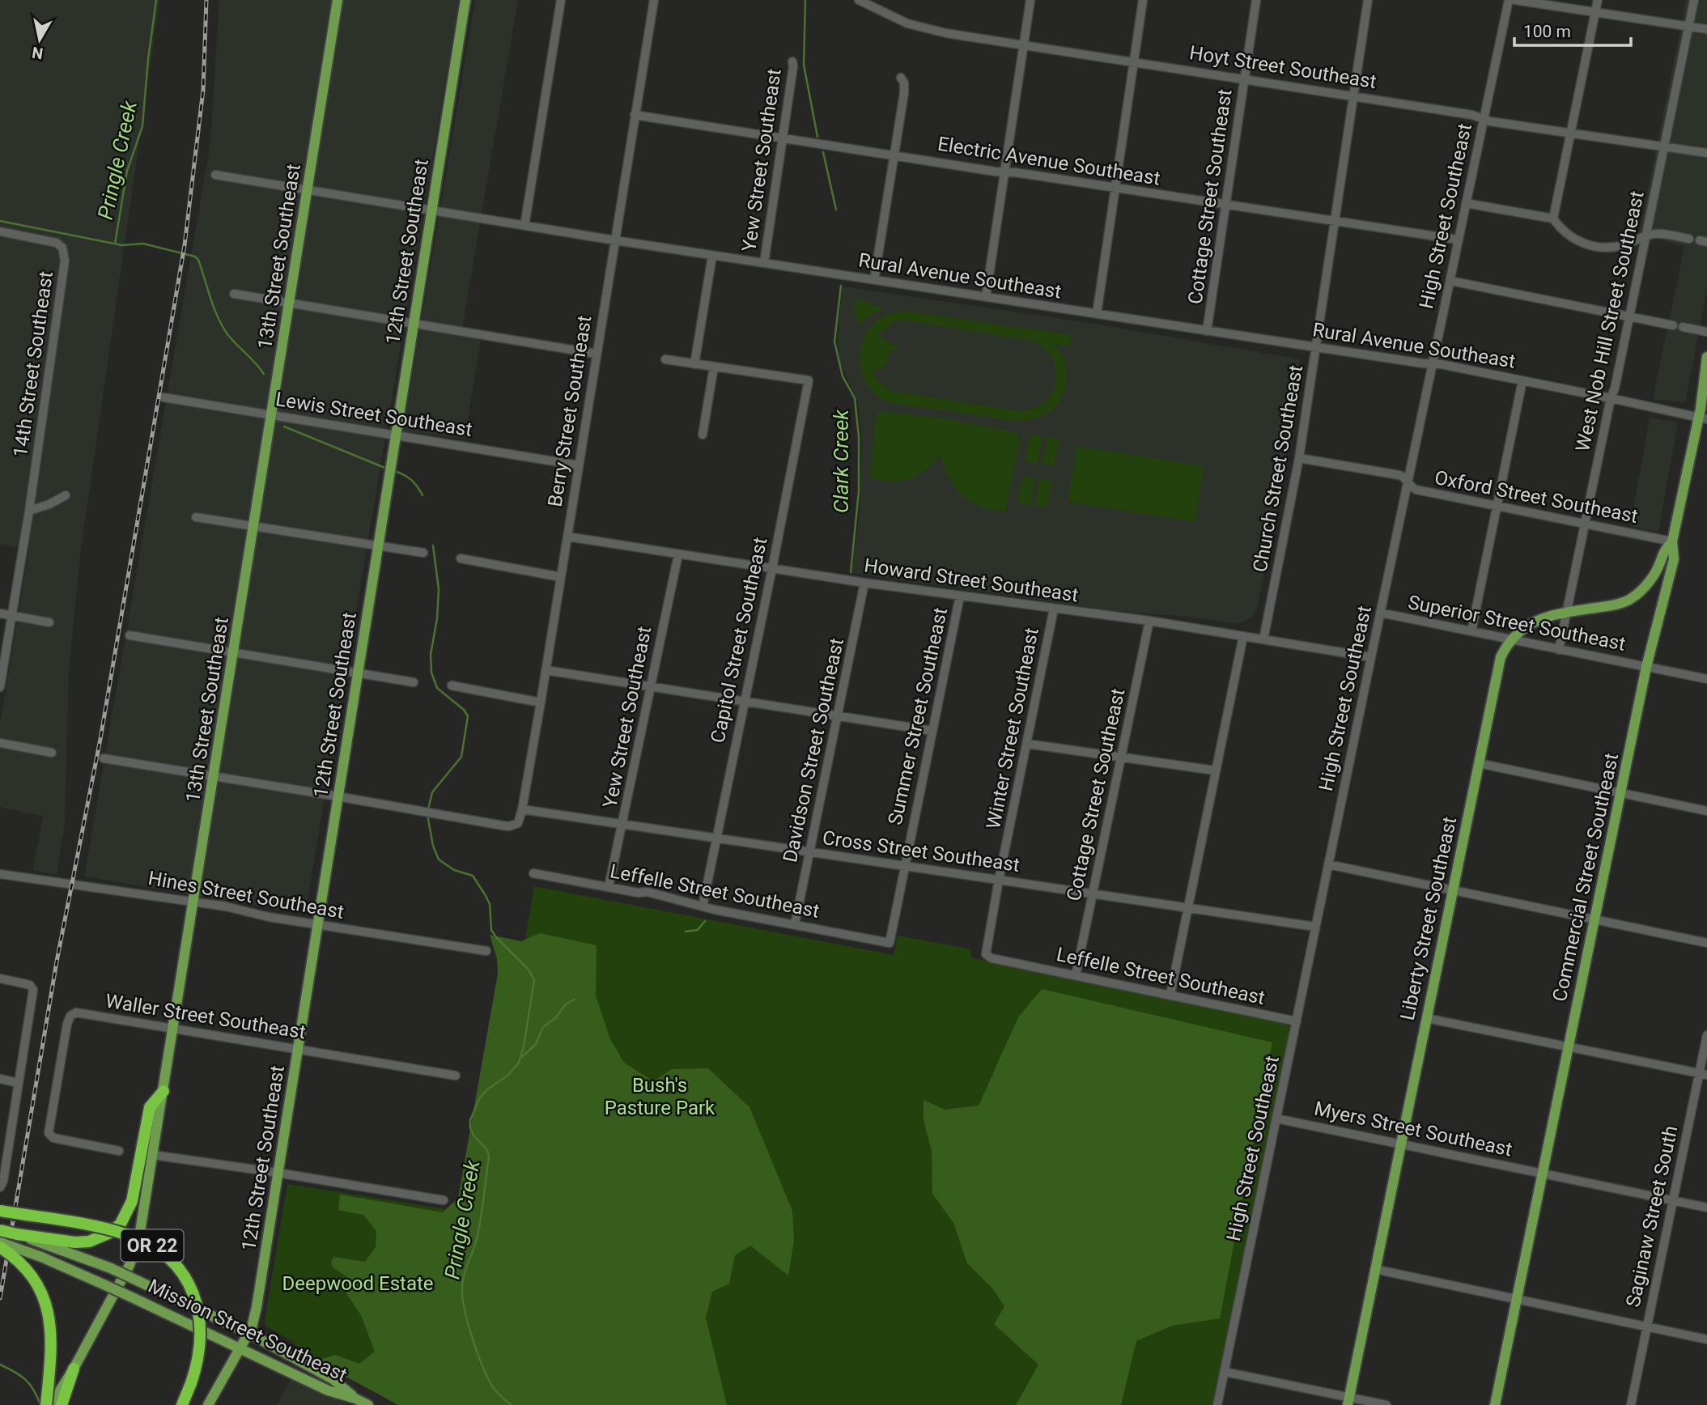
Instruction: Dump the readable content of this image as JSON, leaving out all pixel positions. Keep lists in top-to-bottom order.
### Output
{
  "streets": {
    "highway": ["OR 22"],
    "main road": [
      "12th Street Southeast",
      "13th Street Southeast",
      "Commercial Street Southeast",
      "Liberty Street Southeast",
      "Mission Street Southeast"
    ],
    "street": [
      "Hoyt Street Southeast",
      "Yew Street Southeast",
      "Electric Avenue Southeast",
      "Cottage Street Southeast",
      "High Street Southeast",
      "Rural Avenue Southeast",
      "West Nob Hill Street Southeast",
      "14th Street Southeast",
      "Berry Street Southeast",
      "Lewis Street Southeast",
      "Church Street Southeast",
      "Oxford Street Southeast",
      "Howard Street Southeast",
      "Superior Street Southeast",
      "Capitol Street Southeast",
      "Summer Street Southeast",
      "Winter Street Southeast",
      "Davidson Street Southeast",
      "Cross Street Southeast",
      "Leffelle Street Southeast",
      "Hines Street Southeast",
      "Waller Street Southeast",
      "Myers Street Southeast",
      "Saginaw Street South"
    ]
  },
  "crossings": [
    ["Hoyt Street Southeast", "Cottage Street Southeast"],
    ["Hoyt Street Southeast", "High Street Southeast"],
    ["Hoyt Street Southeast", "West Nob Hill Street Southeast"],
    ["Hoyt Street Southeast", "Church Street Southeast"],
    ["Yew Street Southeast", "Electric Avenue Southeast"],
    ["Yew Street Southeast", "Rural Avenue Southeast"],
    ["Yew Street Southeast", "Howard Street Southeast"],
    ["Yew Street Southeast", "Cross Street Southeast"],
    ["Yew Street Southeast", "Leffelle Street Southeast"],
    ["Electric Avenue Southeast", "Cottage Street Southeast"],
    ["Electric Avenue Southeast", "High Street Southeast"],
    ["Electric Avenue Southeast", "Berry Street Southeast"],
    ["Electric Avenue Southeast", "Church Street Southeast"],
    ["Cottage Street Southeast", "Rural Avenue Southeast"],
    ["Cottage Street Southeast", "Howard Street Southeast"],
    ["Cottage Street Southeast", "Cross Street Southeast"],
    ["Cottage Street Southeast", "Leffelle Street Southeast"],
    ["High Street Southeast", "Rural Avenue Southeast"],
    ["High Street Southeast", "Oxford Street Southeast"],
    ["High Street Southeast", "Howard Street Southeast"],
    ["High Street Southeast", "Superior Street Southeast"],
    ["High Street Southeast", "Cross Street Southeast"],
    ["High Street Southeast", "Leffelle Street Southeast"],
    ["High Street Southeast", "Myers Street Southeast"],
    ["12th Street Southeast", "Rural Avenue Southeast"],
    ["12th Street Southeast", "Berry Street Southeast"],
    ["12th Street Southeast", "Lewis Street Southeast"],
    ["12th Street Southeast", "Hines Street Southeast"],
    ["12th Street Southeast", "Waller Street Southeast"],
    ["12th Street Southeast", "Mission Street Southeast"],
    ["13th Street Southeast", "Rural Avenue Southeast"],
    ["13th Street Southeast", "Lewis Street Southeast"],
    ["13th Street Southeast", "Hines Street Southeast"],
    ["13th Street Southeast", "Waller Street Southeast"],
    ["Rural Avenue Southeast", "West Nob Hill Street Southeast"],
    ["Rural Avenue Southeast", "Berry Street Southeast"],
    ["Rural Avenue Southeast", "Church Street Southeast"],
    ["Rural Avenue Southeast", "Commercial Street Southeast"],
    ["West Nob Hill Street Southeast", "Oxford Street Southeast"],
    ["West Nob Hill Street Southeast", "Superior Street Southeast"],
    ["West Nob Hill Street Southeast", "Liberty Street Southeast"],
    ["Berry Street Southeast", "Lewis Street Southeast"],
    ["Berry Street Southeast", "Howard Street Southeast"],
    ["Berry Street Southeast", "Cross Street Southeast"],
    ["Church Street Southeast", "Oxford Street Southeast"],
    ["Church Street Southeast", "Howard Street Southeast"],
    ["Oxford Street Southeast", "Commercial Street Southeast"],
    ["Oxford Street Southeast", "Liberty Street Southeast"],
    ["Howard Street Southeast", "Capitol Street Southeast"],
    ["Howard Street Southeast", "Summer Street Southeast"],
    ["Howard Street Southeast", "Winter Street Southeast"],
    ["Howard Street Southeast", "Davidson Street Southeast"],
    ["Superior Street Southeast", "Commercial Street Southeast"],
    ["Superior Street Southeast", "Liberty Street Southeast"],
    ["Capitol Street Southeast", "Cross Street Southeast"],
    ["Capitol Street Southeast", "Leffelle Street Southeast"],
    ["Summer Street Southeast", "Cross Street Southeast"],
    ["Summer Street Southeast", "Leffelle Street Southeast"],
    ["Winter Street Southeast", "Cross Street Southeast"],
    ["Winter Street Southeast", "Leffelle Street Southeast"],
    ["Davidson Street Southeast", "Cross Street Southeast"],
    ["Davidson Street Southeast", "Leffelle Street Southeast"],
    ["Commercial Street Southeast", "Liberty Street Southeast"],
    ["Commercial Street Southeast", "Myers Street Southeast"],
    ["Liberty Street Southeast", "Myers Street Southeast"],
    ["Myers Street Southeast", "Saginaw Street South"]
  ],
  "water": ["Pringle Creek", "Clark Creek"],
  "parks": ["Bush's Pasture Park", "Deepwood Estate"],
  "scale_bar": "100 m",
  "north": "bottom"
}
